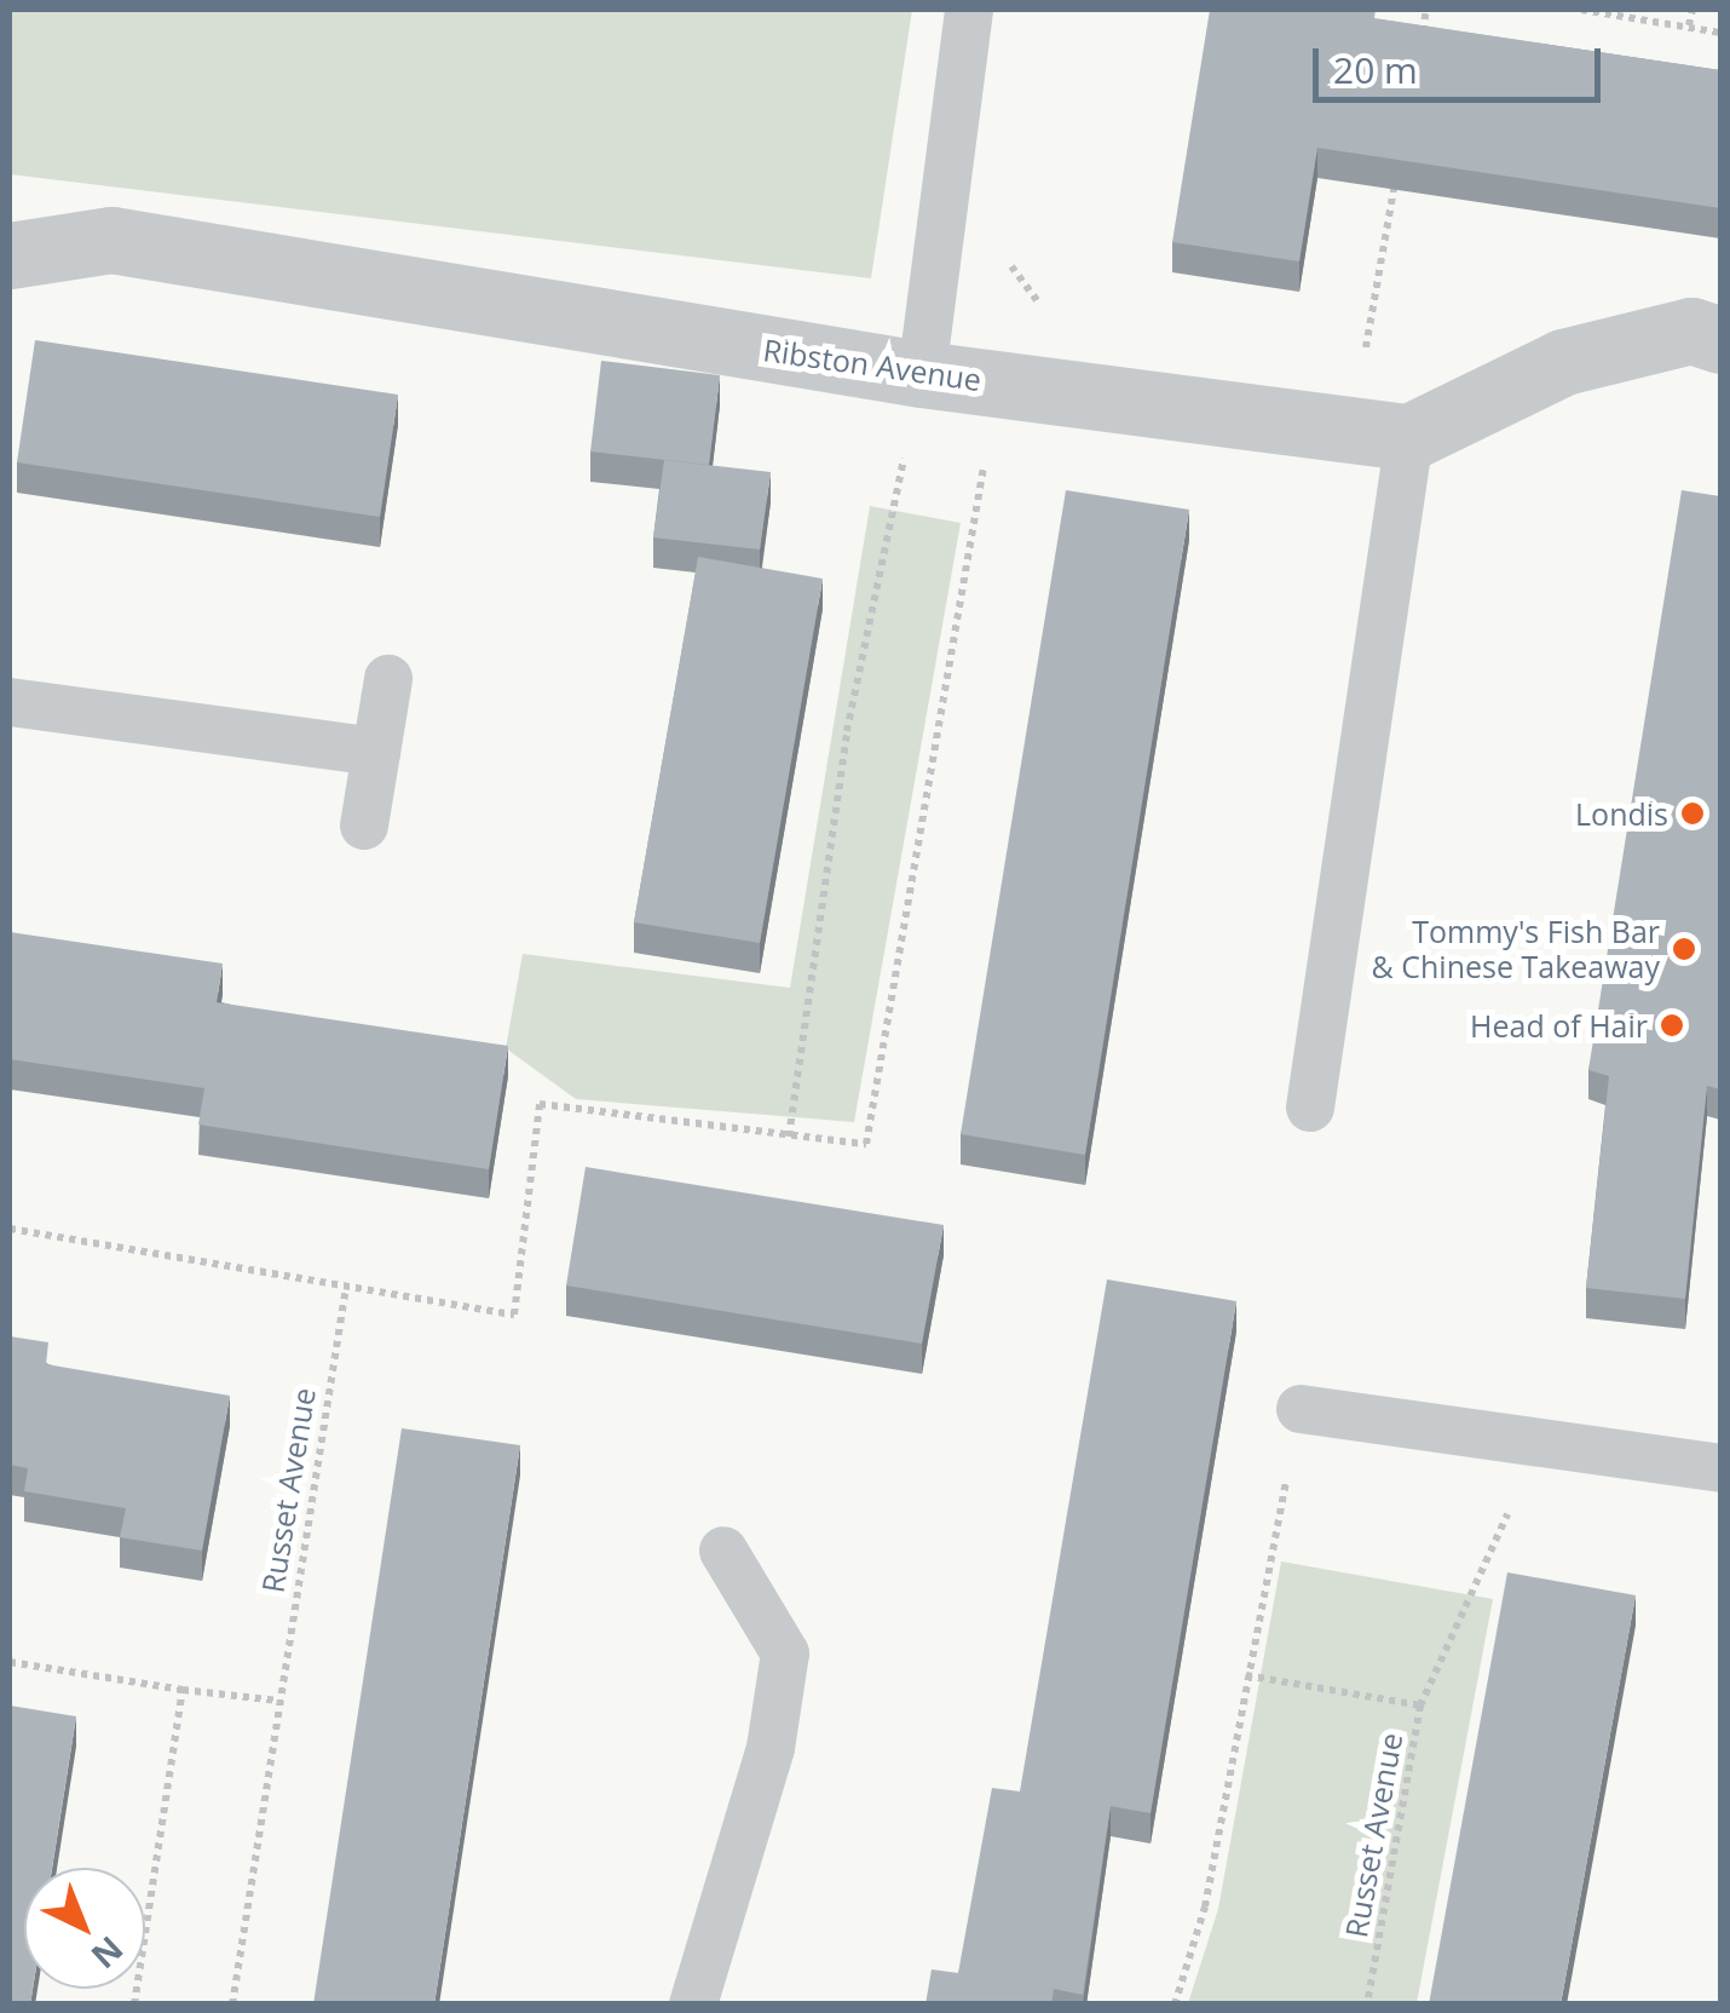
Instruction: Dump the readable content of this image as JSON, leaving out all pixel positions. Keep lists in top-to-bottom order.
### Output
{
  "streets": {
    "street": ["Ribston Avenue"],
    "path": ["Russet Avenue"]
  },
  "places": ["Londis", "Tommy's Fish Bar & Chinese Takeaway", "Head of Hair"],
  "scale_bar": "20 m",
  "north": "bottom right"
}
